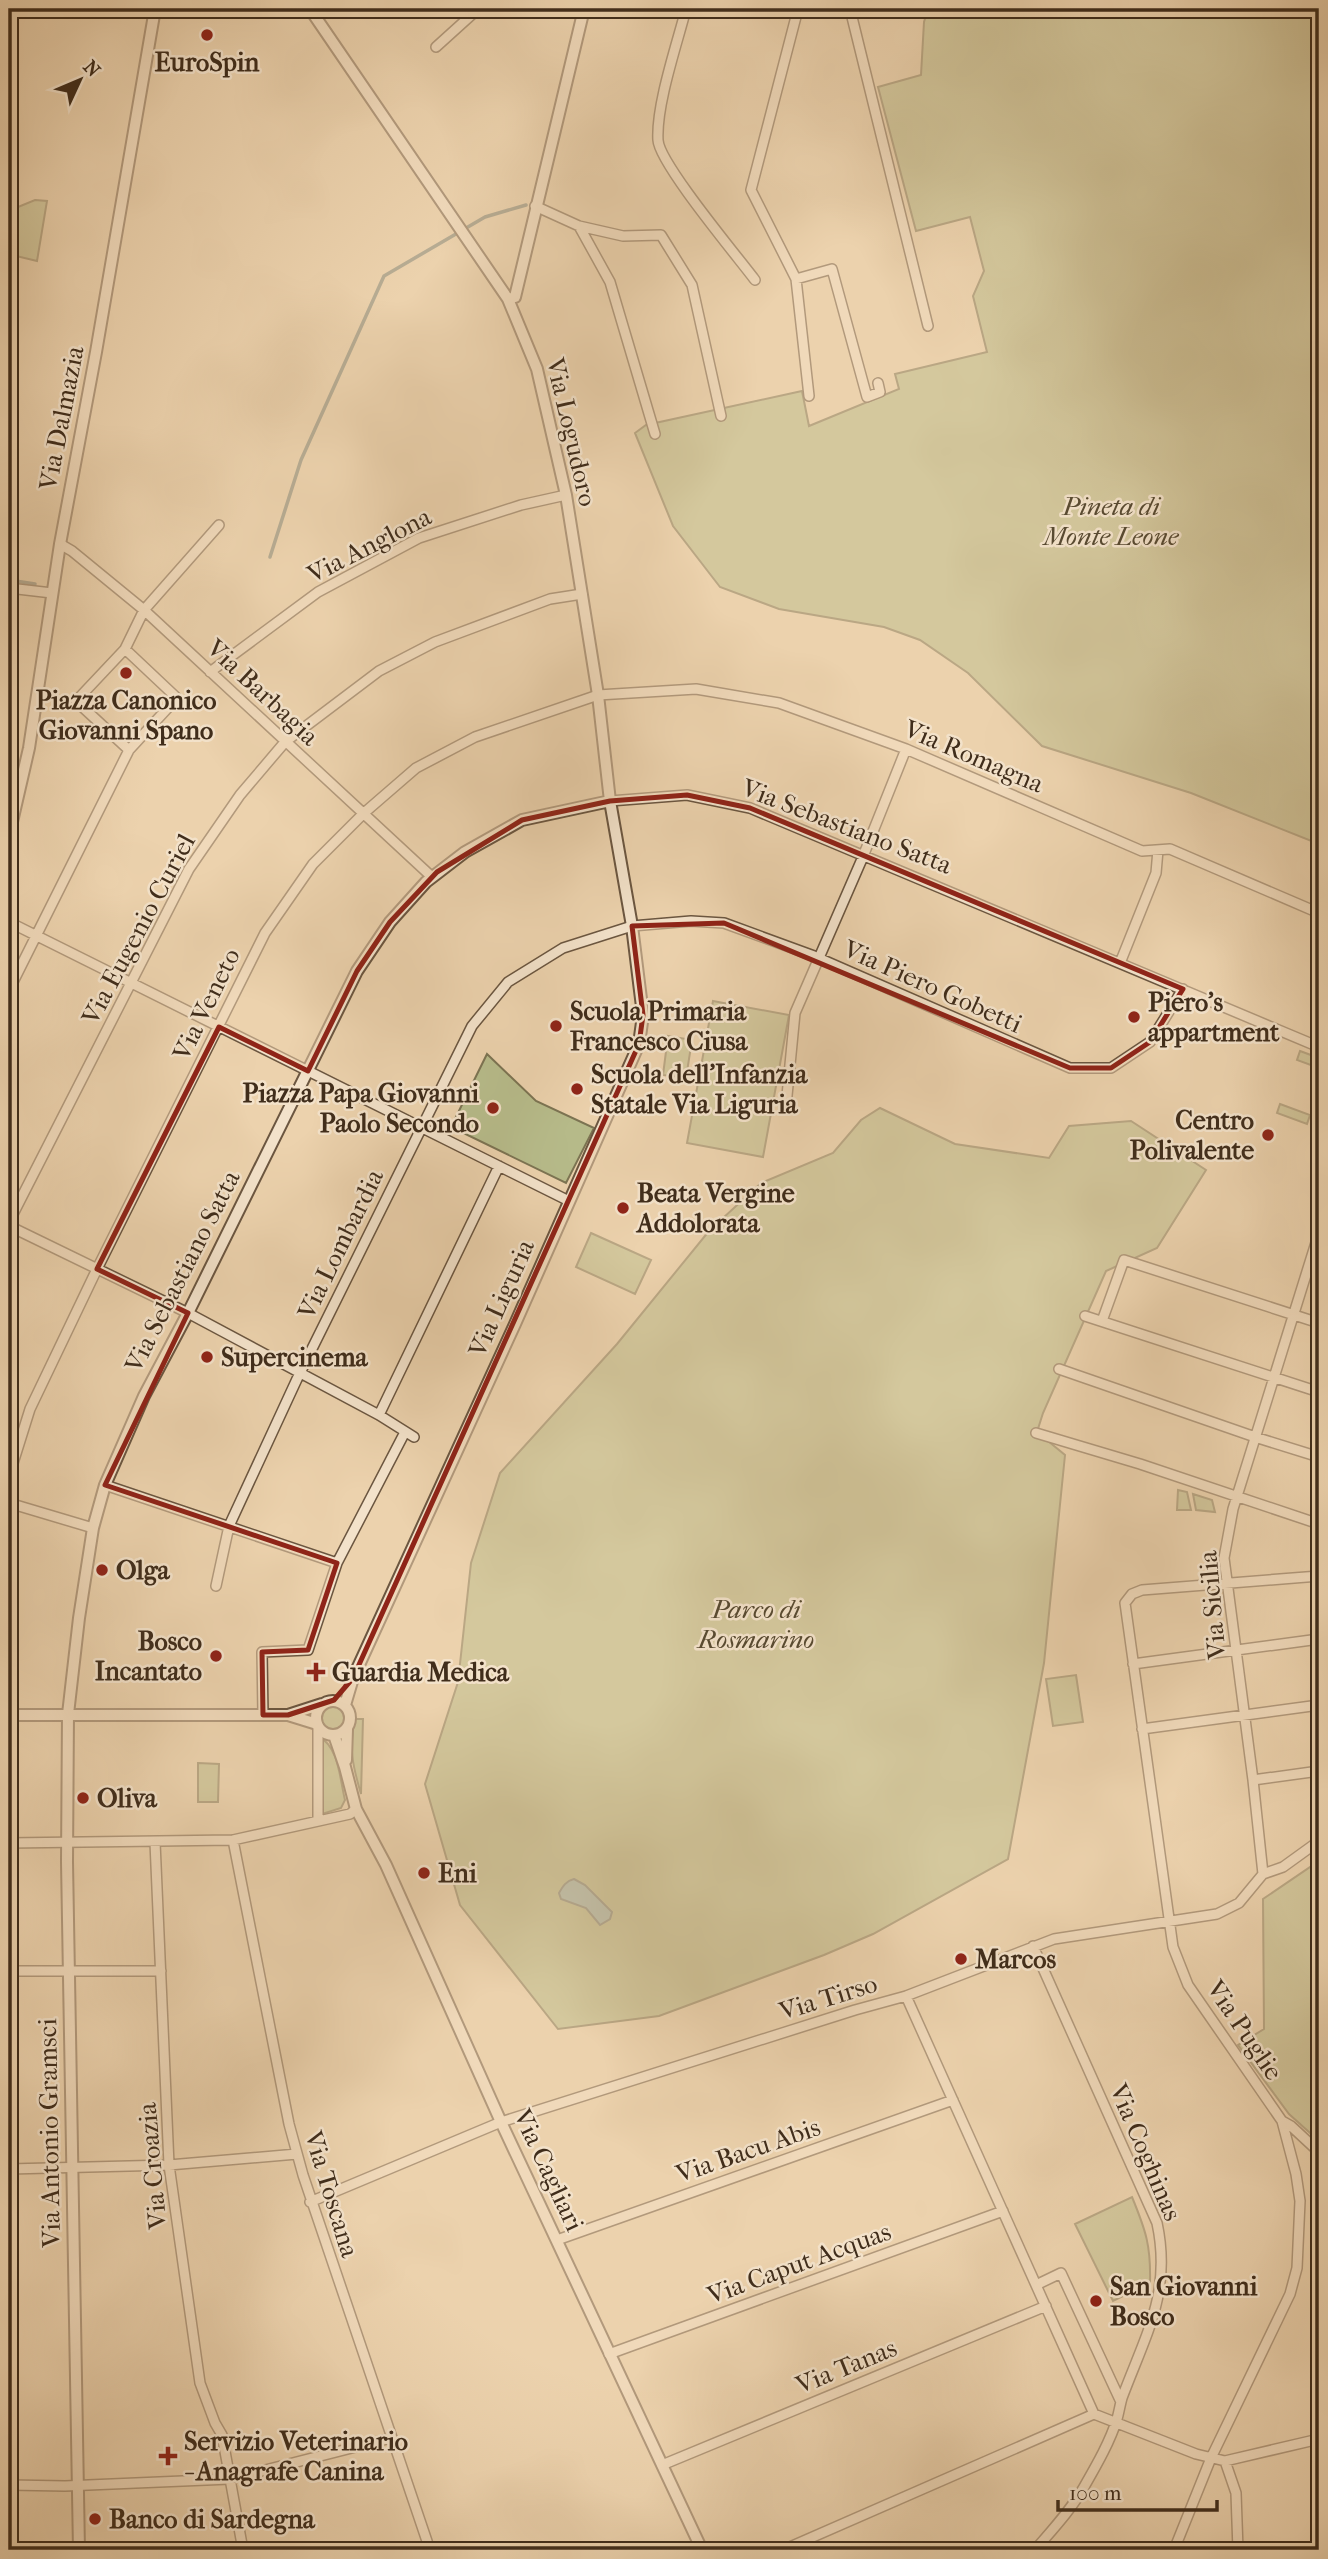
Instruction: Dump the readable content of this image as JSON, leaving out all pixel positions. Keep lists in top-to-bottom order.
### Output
{
  "streets": {
    "street": [
      "Via Dalmazia",
      "Via Logudoro",
      "Via Anglona",
      "Via Barbagia",
      "Via Romagna",
      "Via Sebastiano Satta",
      "Via Eugenio Curiel",
      "Via Piero Gobetti",
      "Via Veneto",
      "Via Lombardia",
      "Via Liguria",
      "Via Sicilia",
      "Via Tirso",
      "Via Puglie",
      "Via Antonio Gramsci",
      "Via Bacu Abis",
      "Via Coghinas",
      "Via Croazia",
      "Via Cagliari",
      "Via Toscana",
      "Via Caput Acquas",
      "Via Tanas"
    ]
  },
  "crossings": [
    ["Via Dalmazia", "Via Barbagia"],
    ["Via Logudoro", "Via Anglona"],
    ["Via Logudoro", "Via Romagna"],
    ["Via Logudoro", "Via Sebastiano Satta"],
    ["Via Logudoro", "Via Eugenio Curiel"],
    ["Via Logudoro", "Via Piero Gobetti"],
    ["Via Logudoro", "Via Veneto"],
    ["Via Logudoro", "Via Lombardia"],
    ["Via Logudoro", "Via Liguria"],
    ["Via Anglona", "Via Barbagia"],
    ["Via Barbagia", "Via Sebastiano Satta"],
    ["Via Barbagia", "Via Eugenio Curiel"],
    ["Via Barbagia", "Via Veneto"],
    ["Via Romagna", "Via Veneto"],
    ["Via Sebastiano Satta", "Via Piero Gobetti"],
    ["Via Sebastiano Satta", "Via Antonio Gramsci"],
    ["Via Piero Gobetti", "Via Lombardia"],
    ["Via Piero Gobetti", "Via Liguria"],
    ["Via Lombardia", "Via Liguria"],
    ["Via Sicilia", "Via Puglie"],
    ["Via Tirso", "Via Puglie"],
    ["Via Tirso", "Via Coghinas"],
    ["Via Tirso", "Via Cagliari"],
    ["Via Tirso", "Via Toscana"],
    ["Via Bacu Abis", "Via Cagliari"],
    ["Via Cagliari", "Via Caput Acquas"],
    ["Via Cagliari", "Via Tanas"]
  ],
  "parks": ["Pineta di Monte Leone", "Parco di Rosmarino"],
  "places": {
    "other": [
      "EuroSpin",
      "Piazza Canonico Giovanni Spano",
      "Piero's appartment",
      "Scuola Primaria Francesco Ciusa",
      "Scuola dell'Infanzia Statale Via Liguria",
      "Piazza Papa Giovanni Paolo Secondo",
      "Centro Polivalente",
      "Beata Vergine Addolorata",
      "Supercinema",
      "Olga",
      "Bosco Incantato",
      "Oliva",
      "Eni",
      "Marcos",
      "San Giovanni Bosco",
      "Banco di Sardegna"
    ],
    "health": ["Guardia Medica", "Servizio Veterinario - Anagrafe Canina"]
  },
  "scale_bar": "100 m",
  "north": "top right"
}
